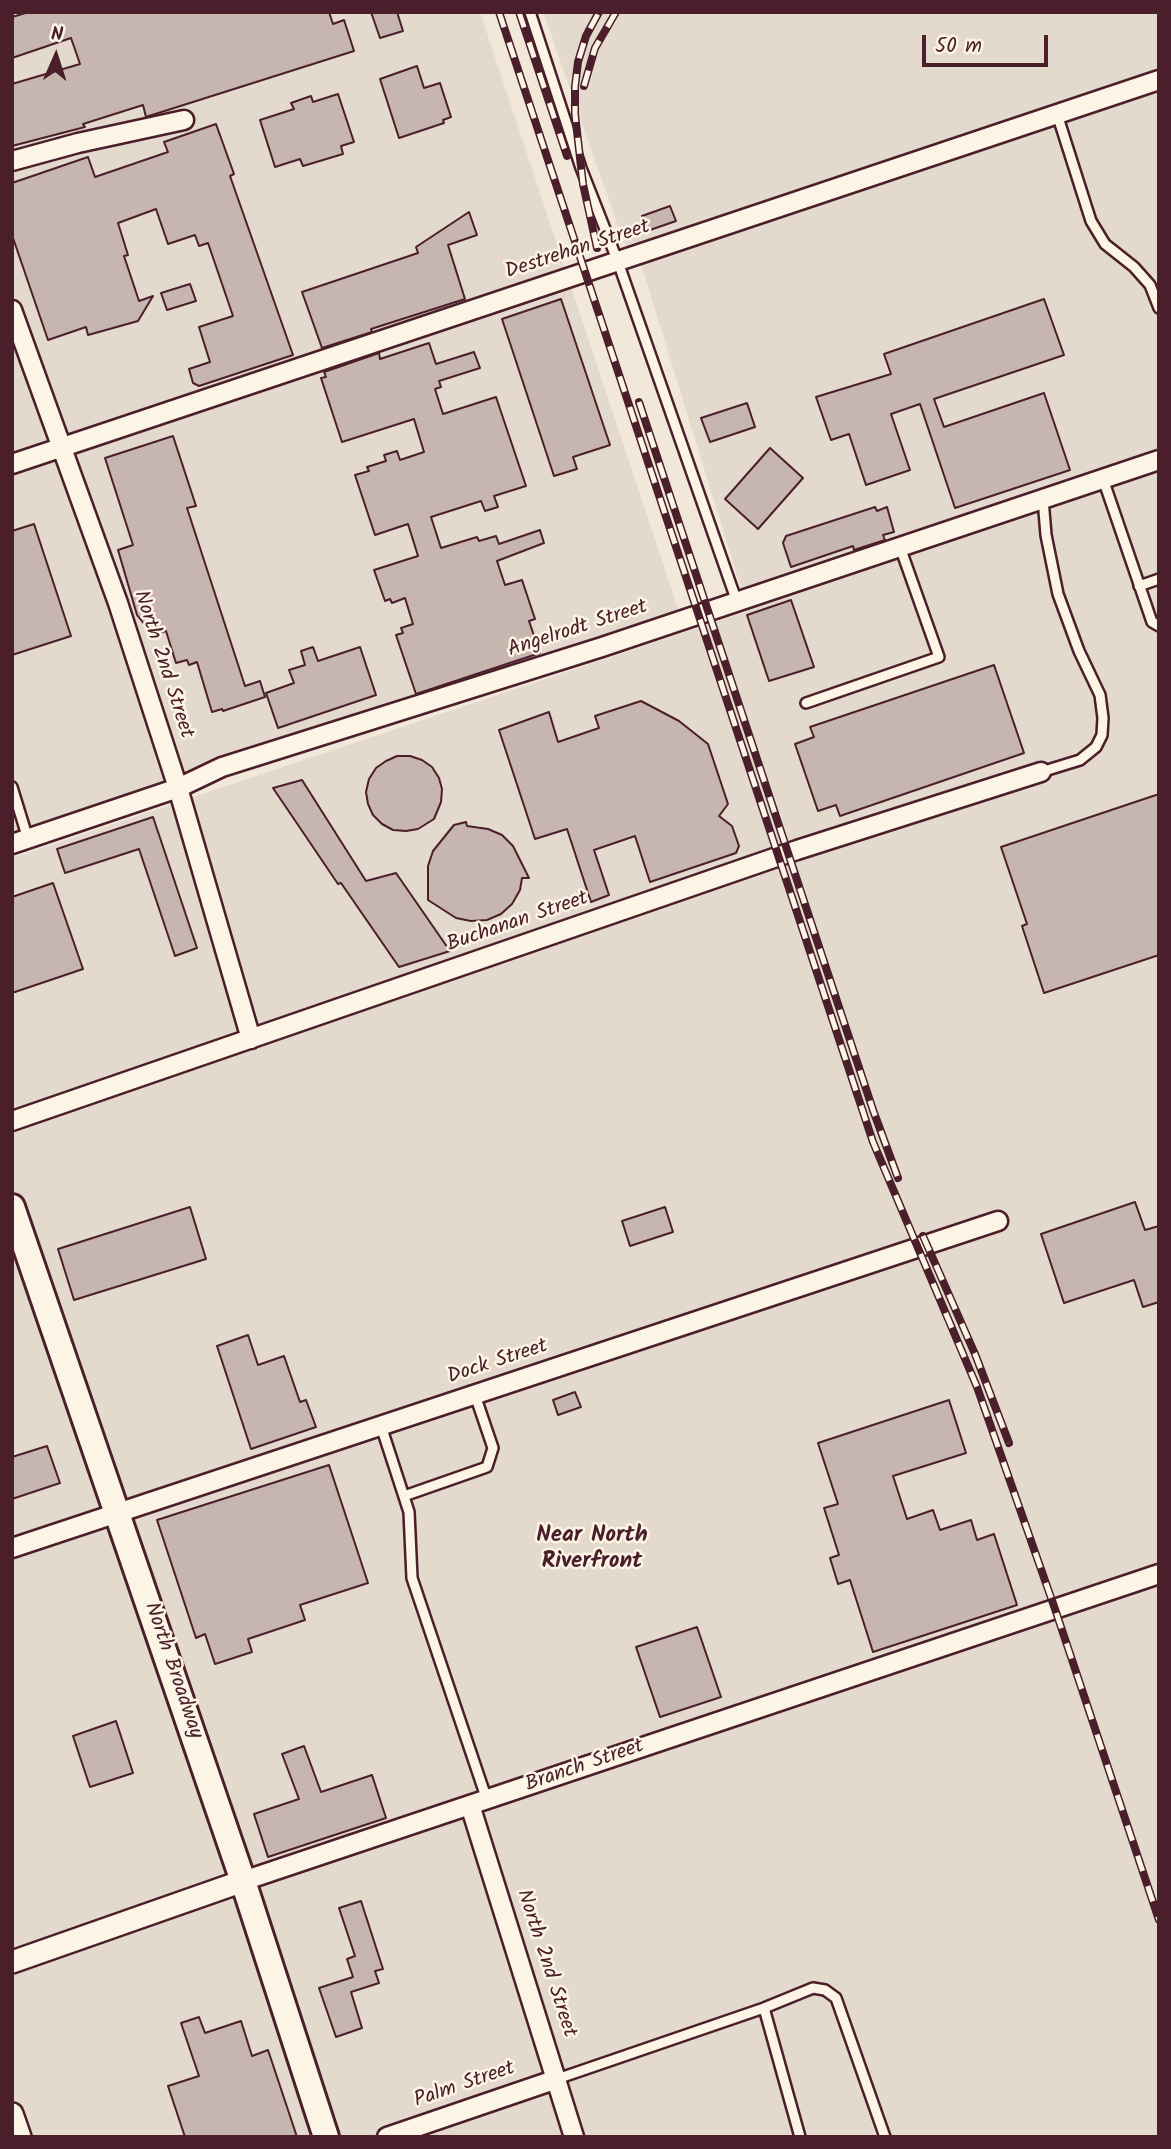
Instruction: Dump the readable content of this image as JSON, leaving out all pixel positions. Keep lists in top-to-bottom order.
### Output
{
  "streets": {
    "main road": ["North Broadway"],
    "street": [
      "Destrehan Street",
      "Angelrodt Street",
      "North 2nd Street",
      "Buchanan Street",
      "Dock Street",
      "Branch Street",
      "Palm Street"
    ]
  },
  "crossings": [
    ["Destrehan Street", "North 2nd Street"],
    ["Angelrodt Street", "North 2nd Street"],
    ["North 2nd Street", "Buchanan Street"],
    ["North 2nd Street", "Branch Street"],
    ["North 2nd Street", "Palm Street"],
    ["Dock Street", "North Broadway"],
    ["North Broadway", "Branch Street"]
  ],
  "districts": ["Near North Riverfront"],
  "scale_bar": "50 m",
  "north": "top"
}
